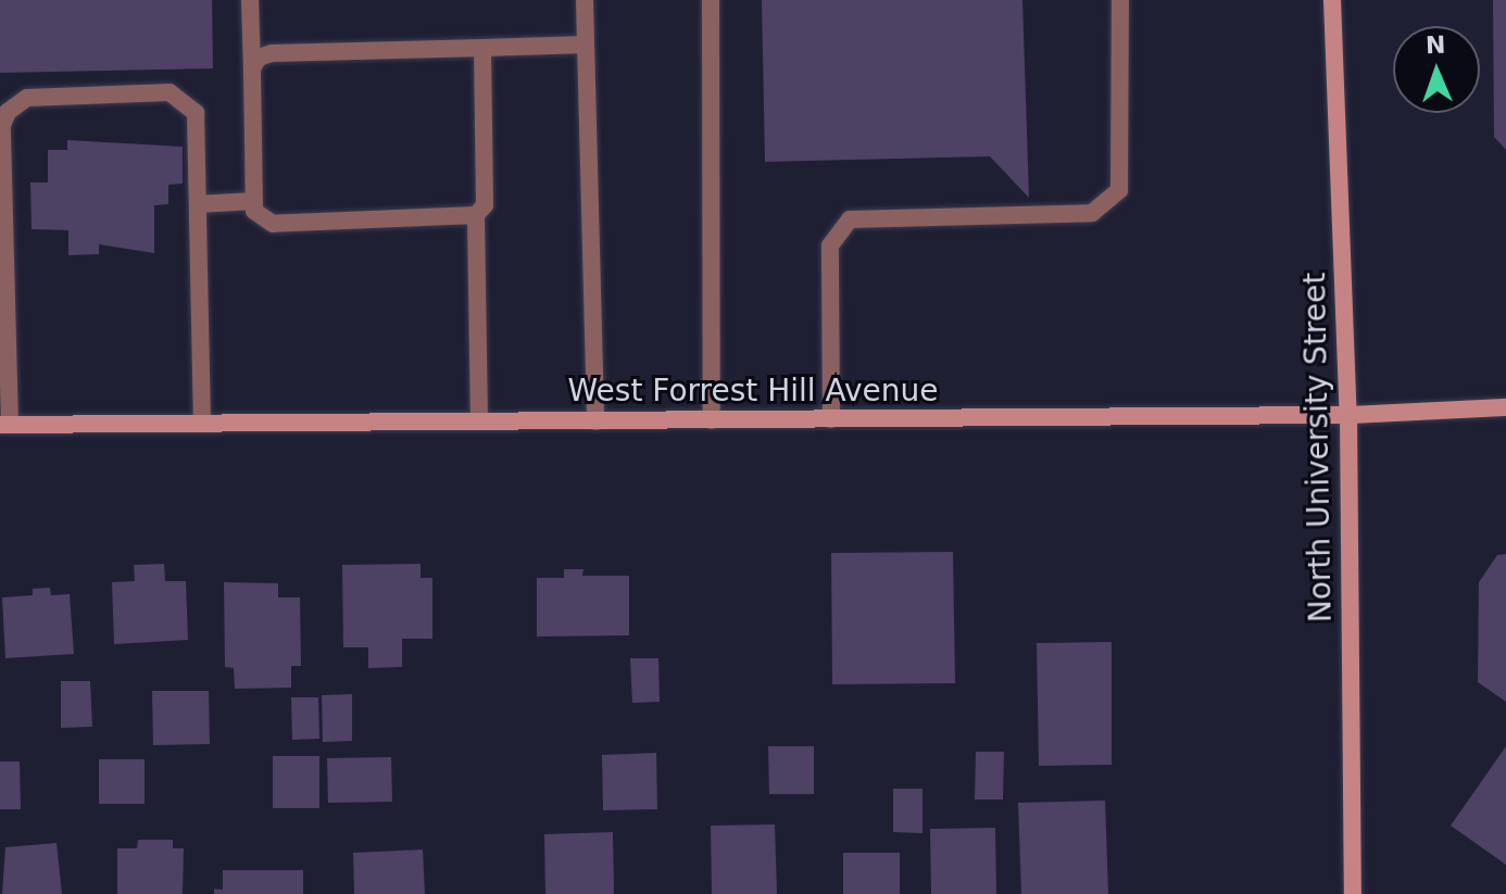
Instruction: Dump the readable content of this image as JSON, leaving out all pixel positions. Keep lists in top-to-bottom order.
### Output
{
  "streets": {
    "main road": ["West Forrest Hill Avenue", "North University Street"]
  },
  "crossings": [
    ["West Forrest Hill Avenue", "North University Street"]
  ],
  "north": "top"
}
